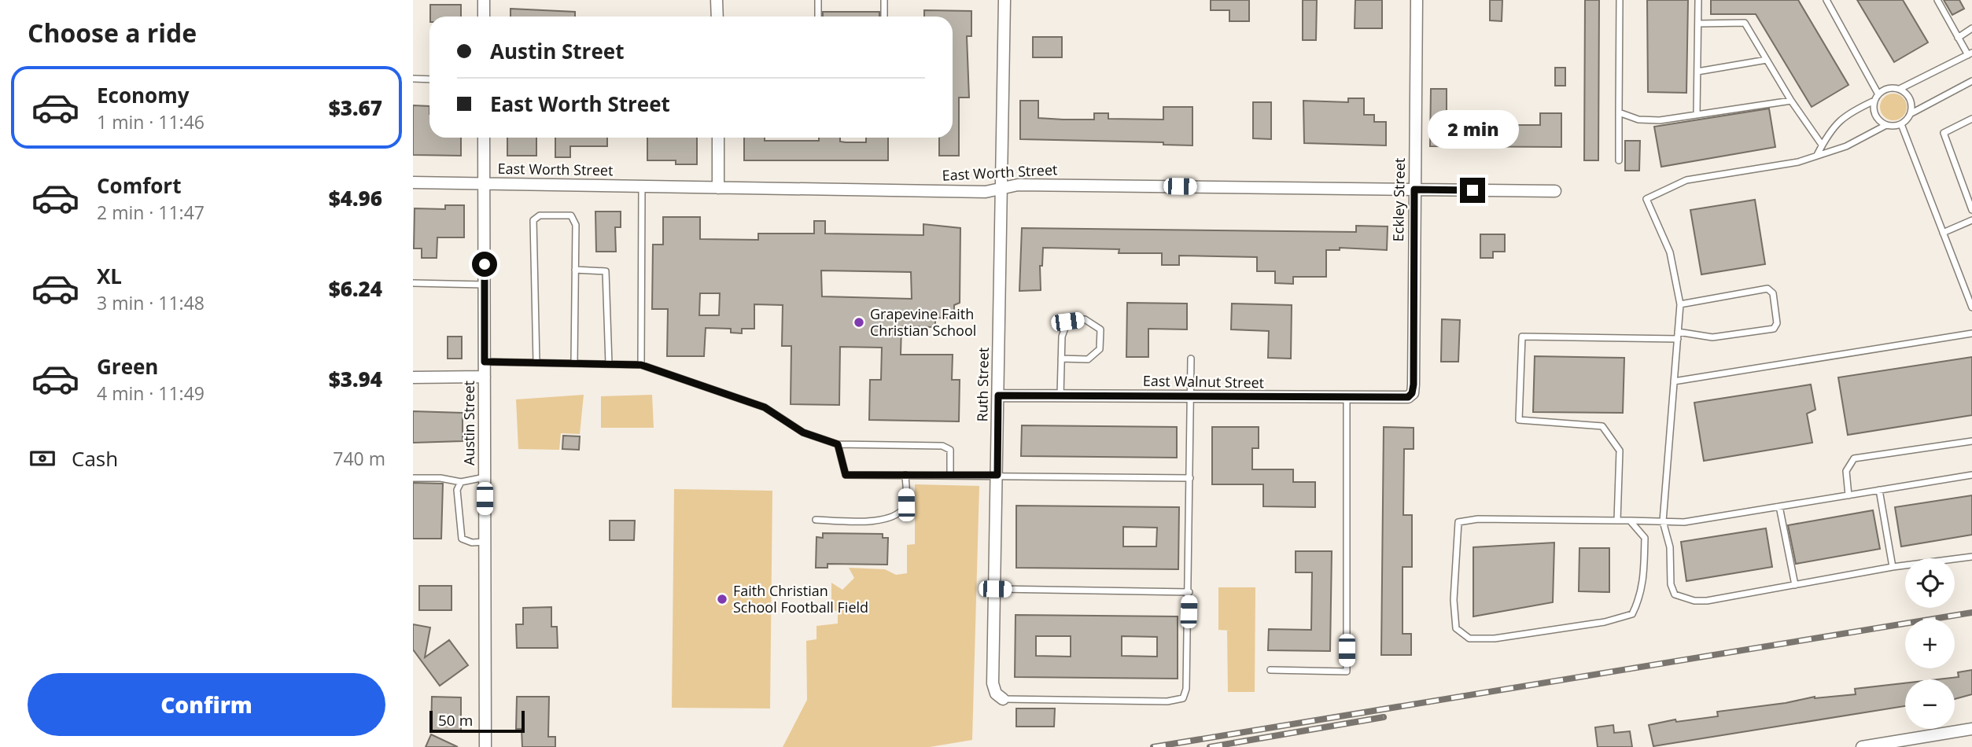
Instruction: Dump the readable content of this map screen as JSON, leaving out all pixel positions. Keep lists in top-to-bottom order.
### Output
{
  "streets": {
    "street": [
      "East Worth Street",
      "Eckley Street",
      "East Walnut Street",
      "Ruth Street",
      "Austin Street"
    ]
  },
  "crossings": [
    ["East Worth Street", "Eckley Street"],
    ["East Worth Street", "Ruth Street"],
    ["East Worth Street", "Austin Street"],
    ["Eckley Street", "East Walnut Street"],
    ["East Walnut Street", "Ruth Street"]
  ],
  "places": ["Grapevine Faith Christian School", "Faith Christian School Football Field"],
  "scale_bar": "50 m",
  "page": {
    "heading": "Choose a ride",
    "banner": ["Austin Street", "East Worth Street"],
    "list": [
      {
        "name": "Economy",
        "note": "1 min · 11:46",
        "value": "$3.67"
      },
      {
        "name": "Comfort",
        "note": "2 min · 11:47",
        "value": "$4.96"
      },
      {
        "name": "XL",
        "note": "3 min · 11:48",
        "value": "$6.24"
      },
      {
        "name": "Green",
        "note": "4 min · 11:49",
        "value": "$3.94"
      }
    ],
    "bubble": "2 min",
    "pay": ["Cash", "740 m"],
    "map_buttons": ["+", "−"],
    "buttons": "Confirm",
    "scale": "50 m"
  }
}
